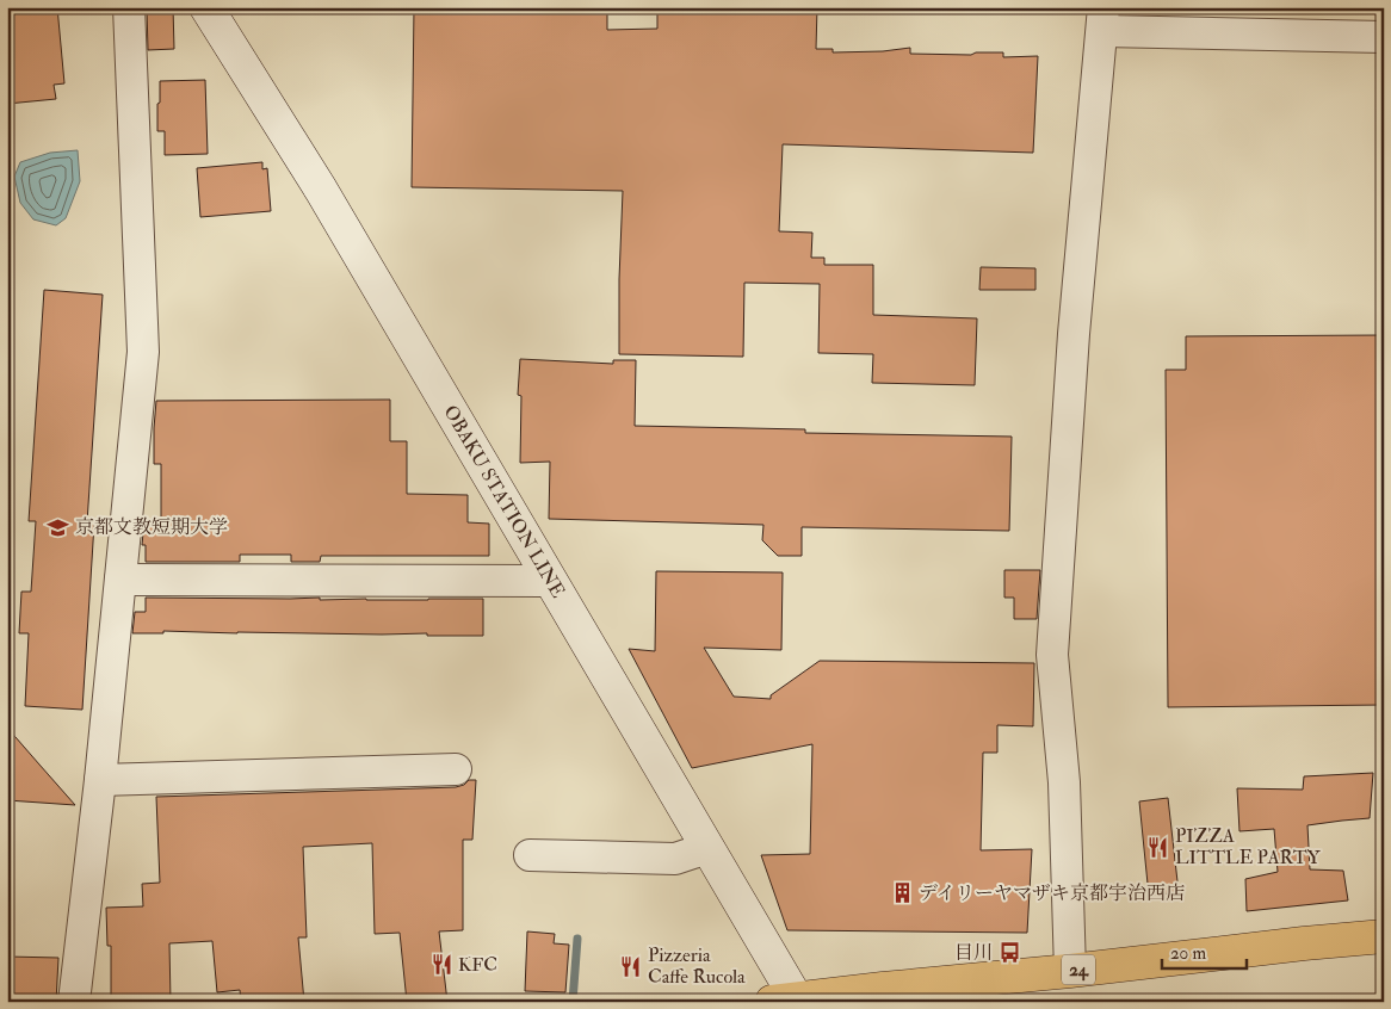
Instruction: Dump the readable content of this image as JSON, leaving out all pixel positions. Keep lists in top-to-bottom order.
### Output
{
  "streets": {
    "highway": ["24"],
    "main road": ["OBAKU STATION LINE"]
  },
  "crossings": [
    ["OBAKU STATION LINE", "24"]
  ],
  "places": {
    "school or university": ["京都文教短期大学"],
    "restaurant": ["PIZZA LITTLE PARTY", "KFC", "Pizzeria Caffe Rucola"],
    "building": ["デイリーヤマザキ京都宇治西店"],
    "bus stop": ["目川"]
  },
  "scale_bar": "20 m"
}
